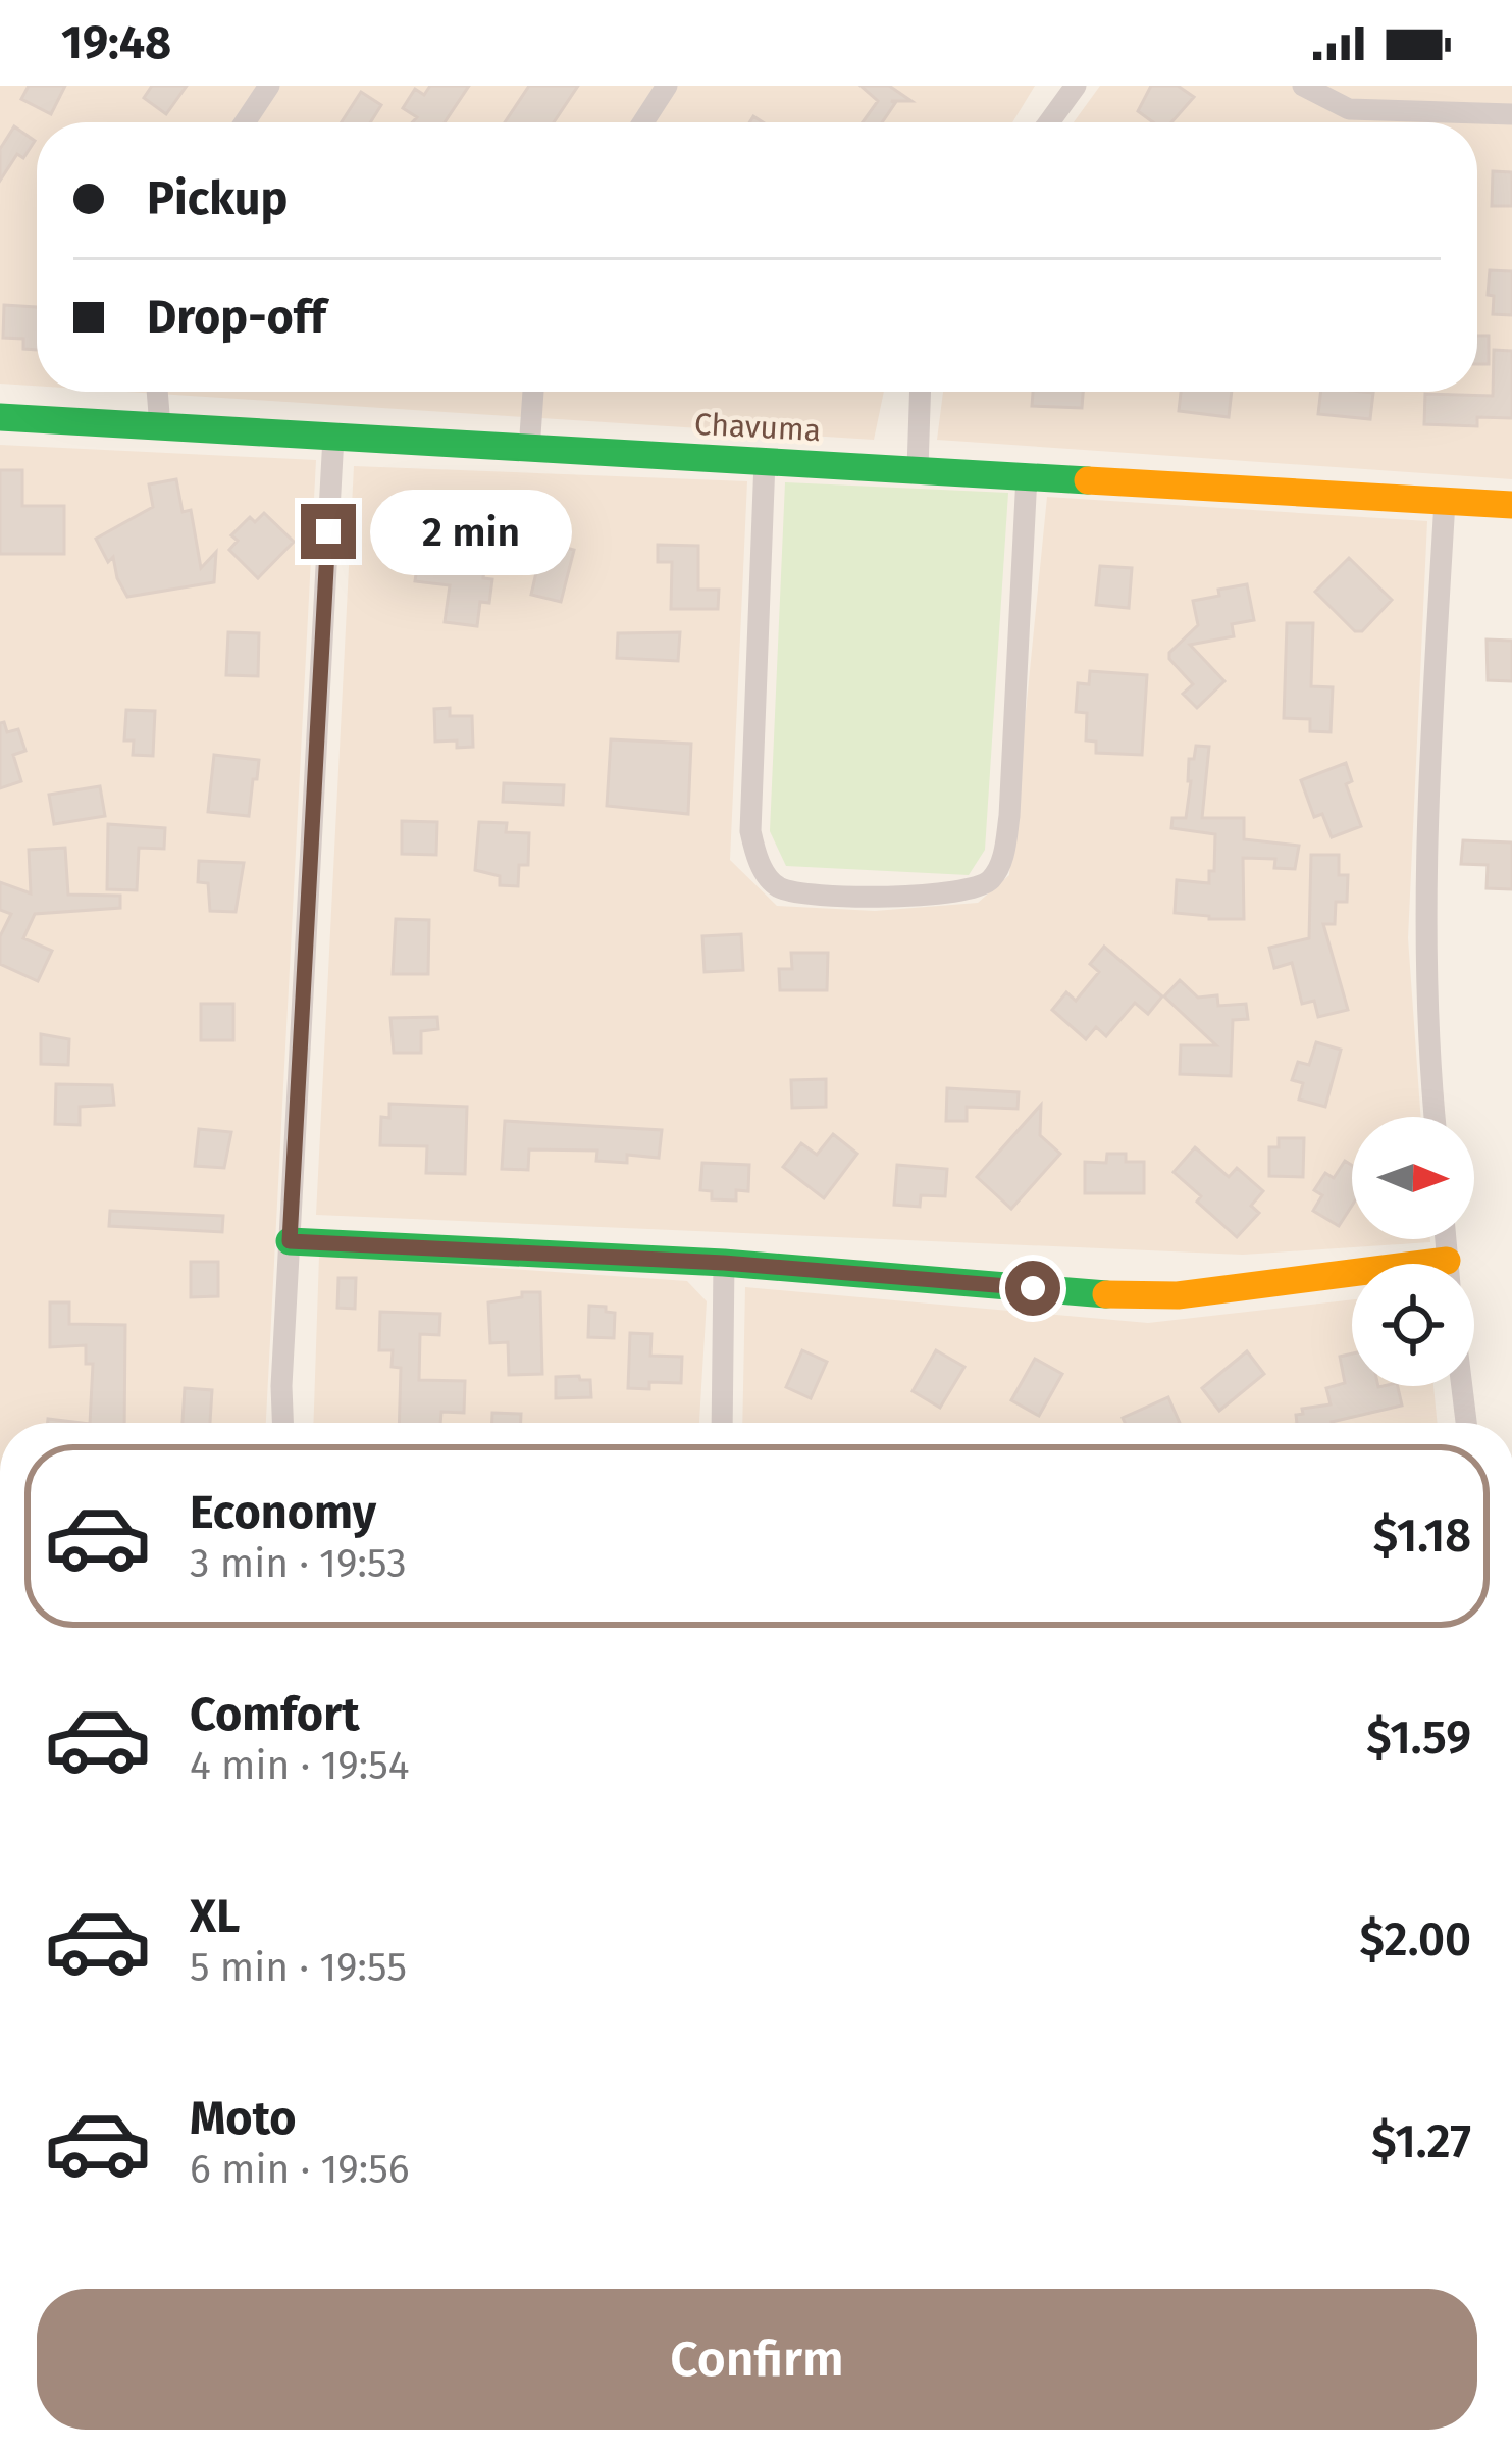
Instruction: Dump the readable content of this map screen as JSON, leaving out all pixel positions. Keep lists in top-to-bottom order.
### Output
{
  "streets": {
    "street": ["Chavuma"]
  },
  "north": "right",
  "page": {
    "status": "19:48",
    "banner": ["Pickup", "Drop-off"],
    "bubble": "2 min",
    "list": [
      {
        "name": "Economy",
        "note": "3 min · 19:53",
        "value": "$1.18"
      },
      {
        "name": "Comfort",
        "note": "4 min · 19:54",
        "value": "$1.59"
      },
      {
        "name": "XL",
        "note": "5 min · 19:55",
        "value": "$2.00"
      },
      {
        "name": "Moto",
        "note": "6 min · 19:56",
        "value": "$1.27"
      }
    ],
    "buttons": "Confirm"
  }
}
